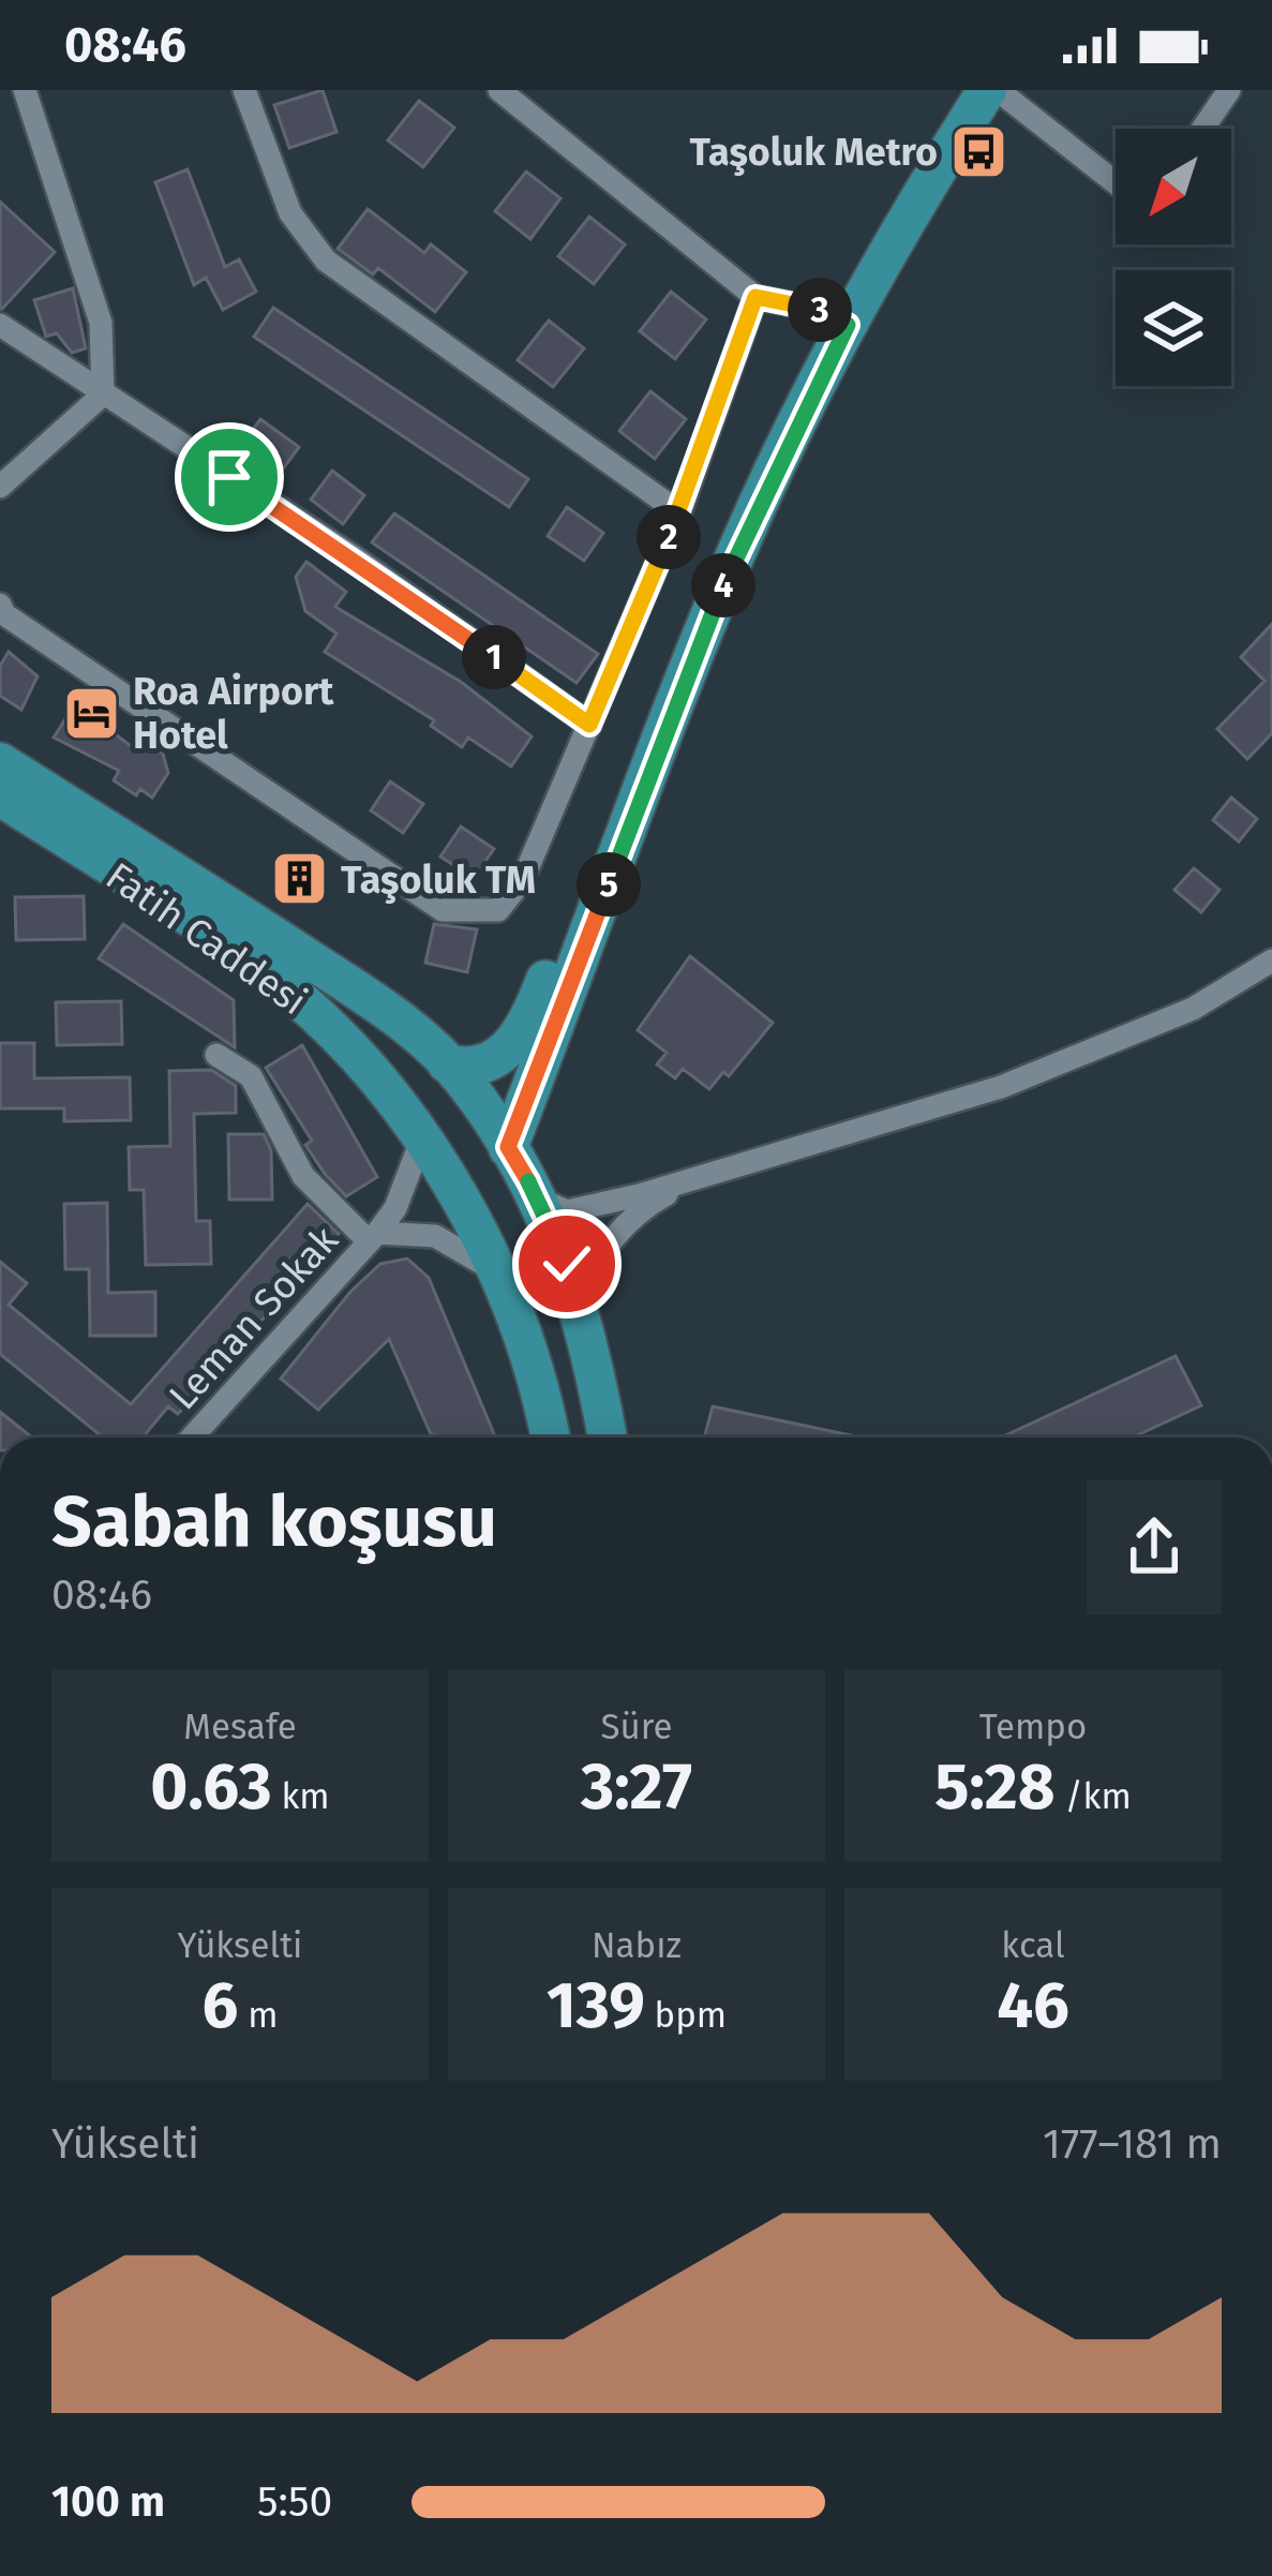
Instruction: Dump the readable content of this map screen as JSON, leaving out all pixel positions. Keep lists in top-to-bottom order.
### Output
{
  "streets": {
    "main road": ["Fatih Caddesi"],
    "street": ["Leman Sokak"]
  },
  "crossings": [
    ["Fatih Caddesi", "Leman Sokak"]
  ],
  "places": {
    "bus stop": ["Taşoluk Metro"],
    "hotel": ["Roa Airport Hotel"],
    "building": ["Taşoluk TM"]
  },
  "north": "bottom left",
  "page": {
    "status": "08:46",
    "pins": [
      "3",
      "2",
      "4",
      "1",
      "5"
    ],
    "heading": ["Sabah koşusu", "08:46"],
    "stats": [
      ["Mesafe", "0.63 km"],
      ["Süre", "3:27"],
      ["Tempo", "5:28 /km"],
      ["Yükselti", "6 m"],
      ["Nabız", "139 bpm"],
      ["kcal", "46"]
    ],
    "chart": ["Yükselti", "177–181 m"],
    "list": [
      {
        "name": "100 m",
        "note": "5:50"
      }
    ]
  }
}
